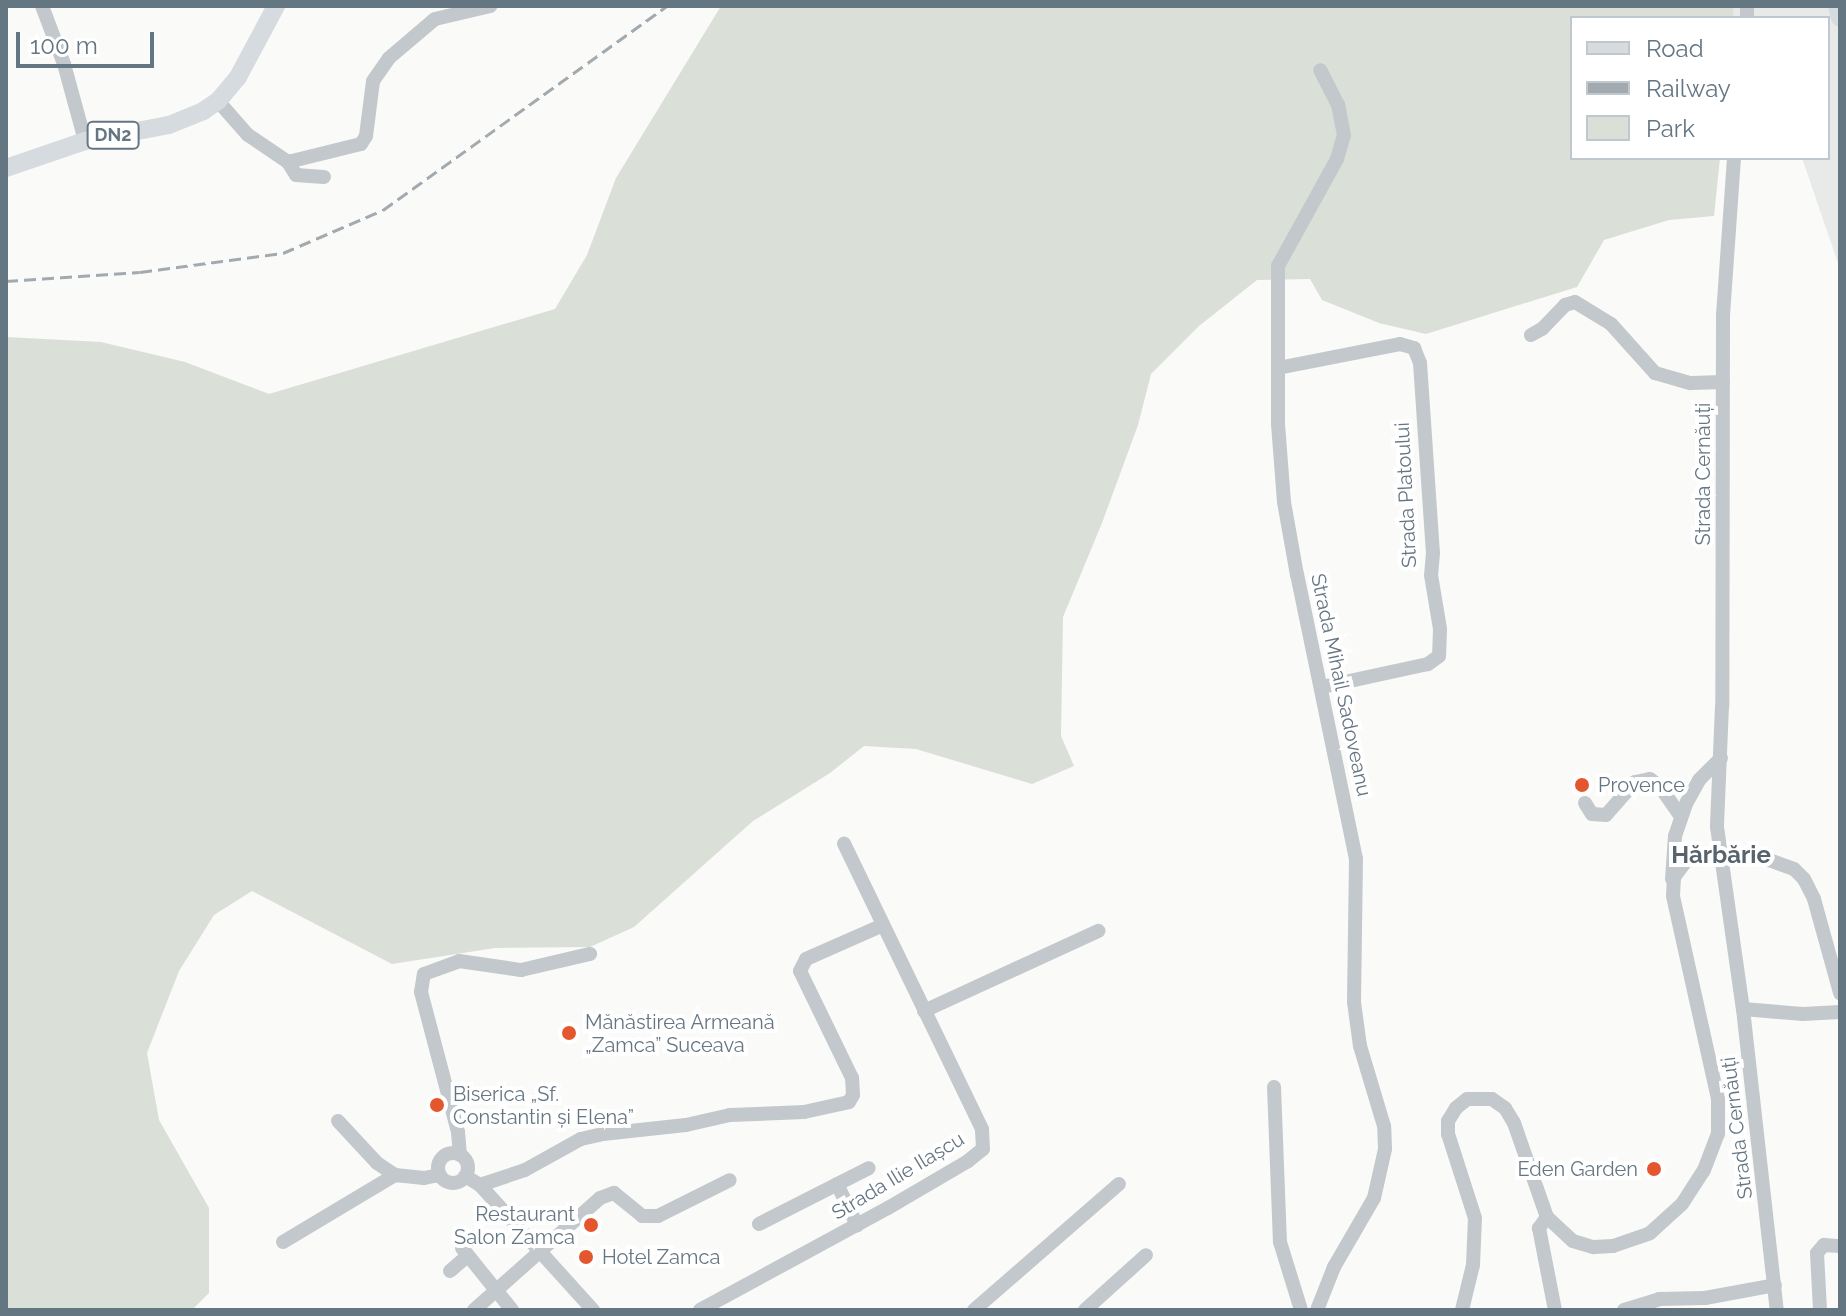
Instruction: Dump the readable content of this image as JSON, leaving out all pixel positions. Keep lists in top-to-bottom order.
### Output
{
  "streets": {
    "main road": ["DN2"],
    "street": [
      "Strada Cernăuți",
      "Strada Platoului",
      "Strada Mihail Sadoveanu",
      "Strada Ilie Ilașcu"
    ]
  },
  "crossings": [
    ["Strada Platoului", "Strada Mihail Sadoveanu"]
  ],
  "districts": ["Hărbărie"],
  "places": [
    "Provence",
    "Mănăstirea Armeană „Zamca” Suceava",
    "Biserica „Sf. Constantin și Elena”",
    "Eden Garden",
    "Restaurant Salon Zamca",
    "Hotel Zamca"
  ],
  "legend": ["Road", "Railway", "Park"],
  "scale_bar": "100 m"
}
